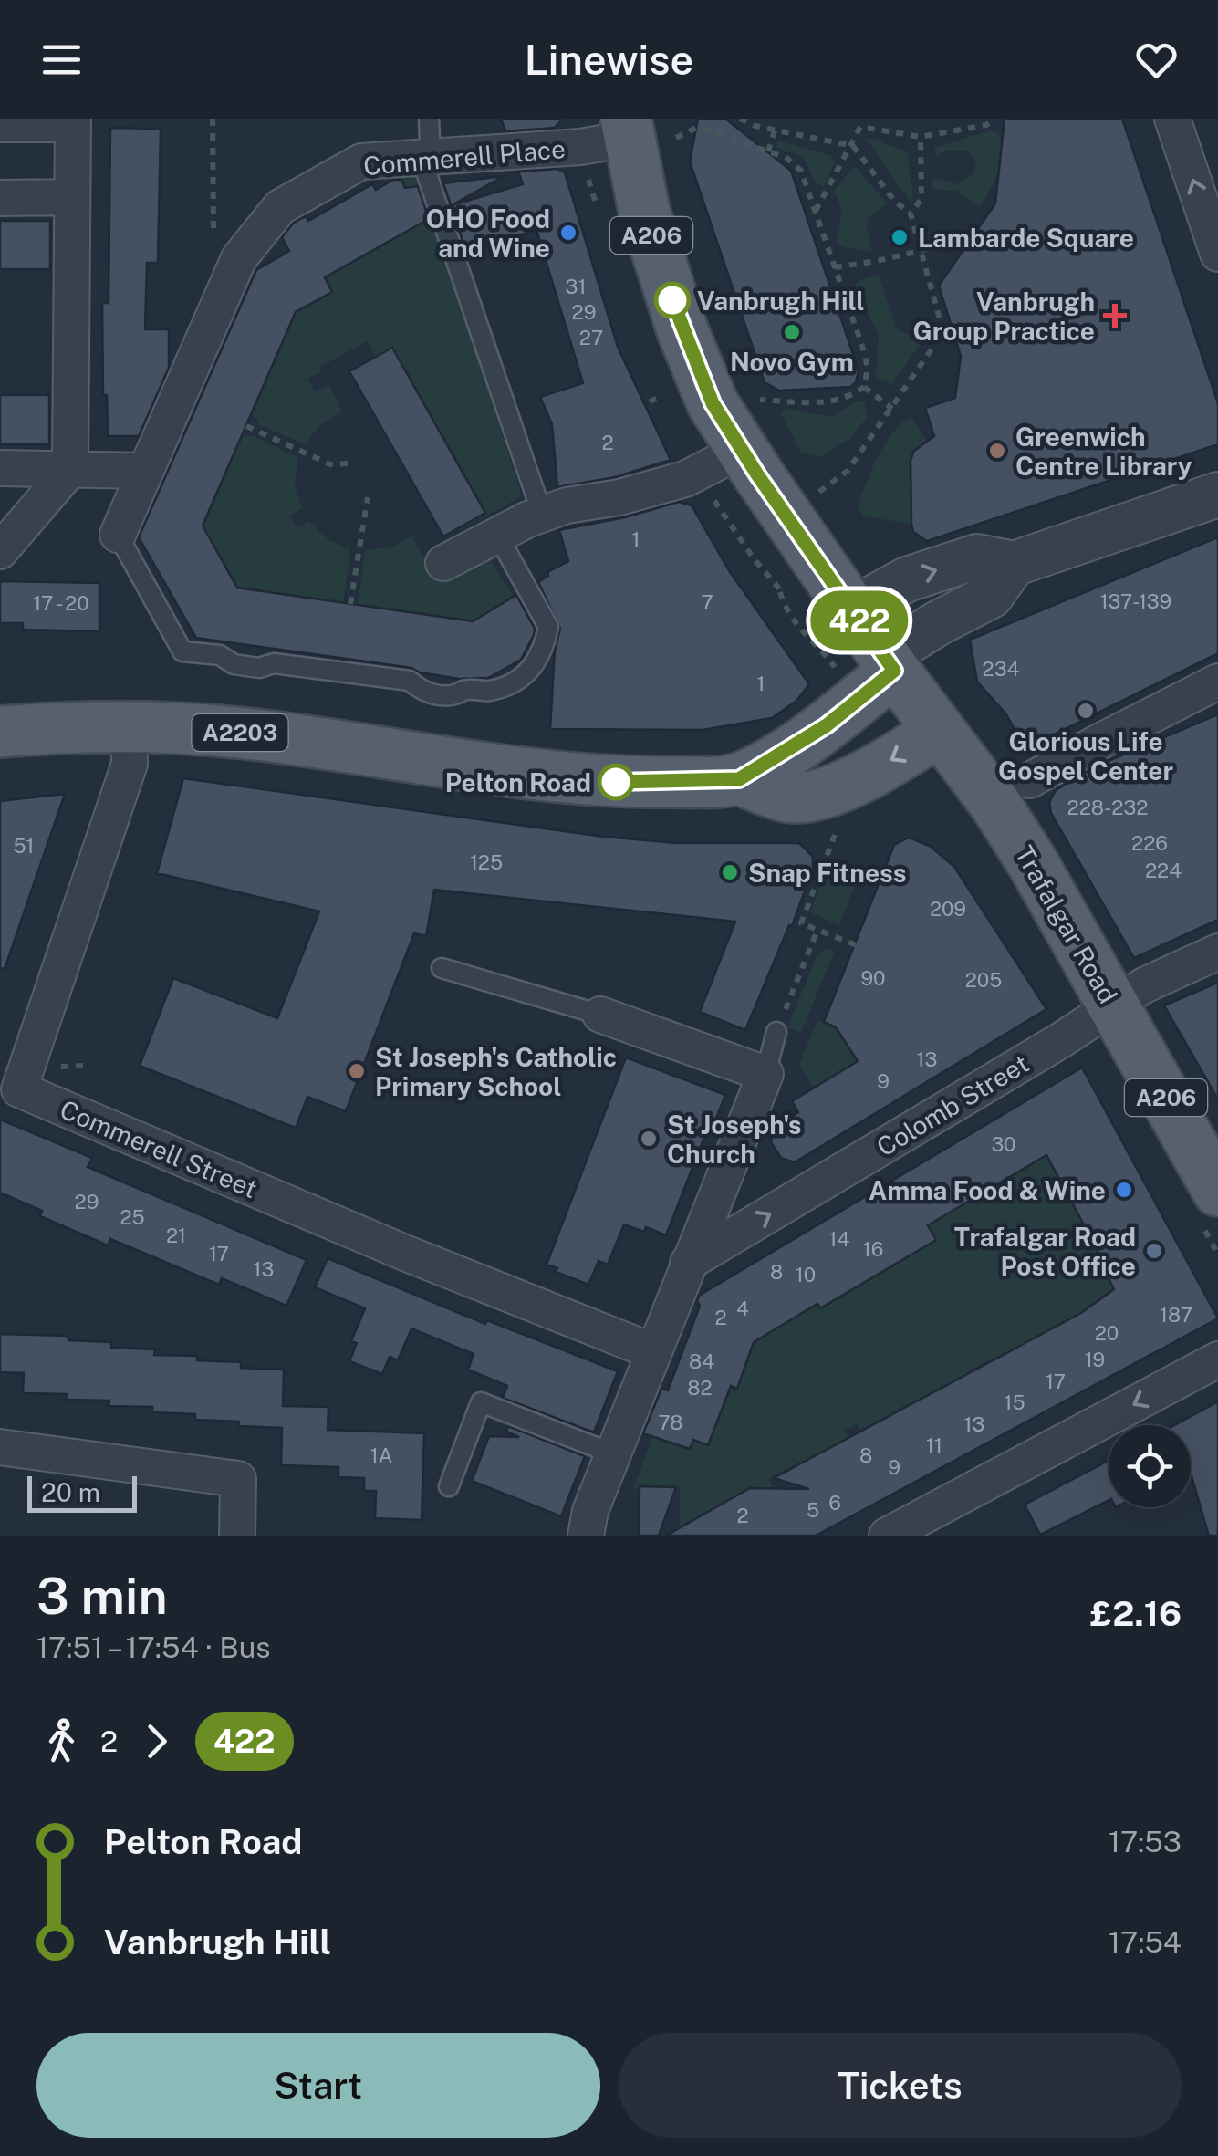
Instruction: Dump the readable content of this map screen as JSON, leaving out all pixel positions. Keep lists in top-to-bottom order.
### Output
{
  "streets": {
    "main road": ["A206", "A2203", "Trafalgar Road"],
    "street": ["Commerell Place", "Colomb Street", "Commerell Street"]
  },
  "crossings": [
    ["Commerell Place", "A206"],
    ["A206", "Trafalgar Road"],
    ["A2203", "Trafalgar Road"],
    ["A2203", "Commerell Street"],
    ["Trafalgar Road", "Colomb Street"]
  ],
  "one_way": ["Colomb Street"],
  "places": {
    "other": [
      "OHO Food and Wine",
      "Lambarde Square",
      "Vanbrugh Hill",
      "Novo Gym",
      "Greenwich Centre Library",
      "Glorious Life Gospel Center",
      "Pelton Road",
      "Snap Fitness",
      "St Joseph's Catholic Primary School",
      "St Joseph's Church",
      "Amma Food & Wine",
      "Trafalgar Road Post Office"
    ],
    "health": ["Vanbrugh Group Practice"]
  },
  "lines": ["bus line 422"],
  "house_numbers": [
    "31",
    "29",
    "27",
    "2",
    "1",
    "137-139",
    "7",
    "17 - 20",
    "234",
    "1",
    "228-232",
    "226",
    "51",
    "125",
    "224",
    "209",
    "90",
    "205",
    "13",
    "9",
    "30",
    "29",
    "25",
    "21",
    "14",
    "16",
    "17",
    "13",
    "8",
    "10",
    "4",
    "187",
    "2",
    "20",
    "19",
    "84",
    "17",
    "82",
    "15",
    "78",
    "13",
    "11",
    "1A",
    "8",
    "9",
    "6",
    "5",
    "2"
  ],
  "scale_bar": "20 m",
  "page": {
    "header": "Linewise",
    "on_map": "422",
    "scale": "20 m",
    "heading": ["3 min", "17:51 – 17:54 · Bus", "£2.16"],
    "legs": ["2", "422"],
    "list": [
      {
        "name": "Pelton Road",
        "value": "17:53"
      },
      {
        "name": "Vanbrugh Hill",
        "value": "17:54"
      }
    ],
    "buttons": ["Start", "Tickets"]
  }
}
